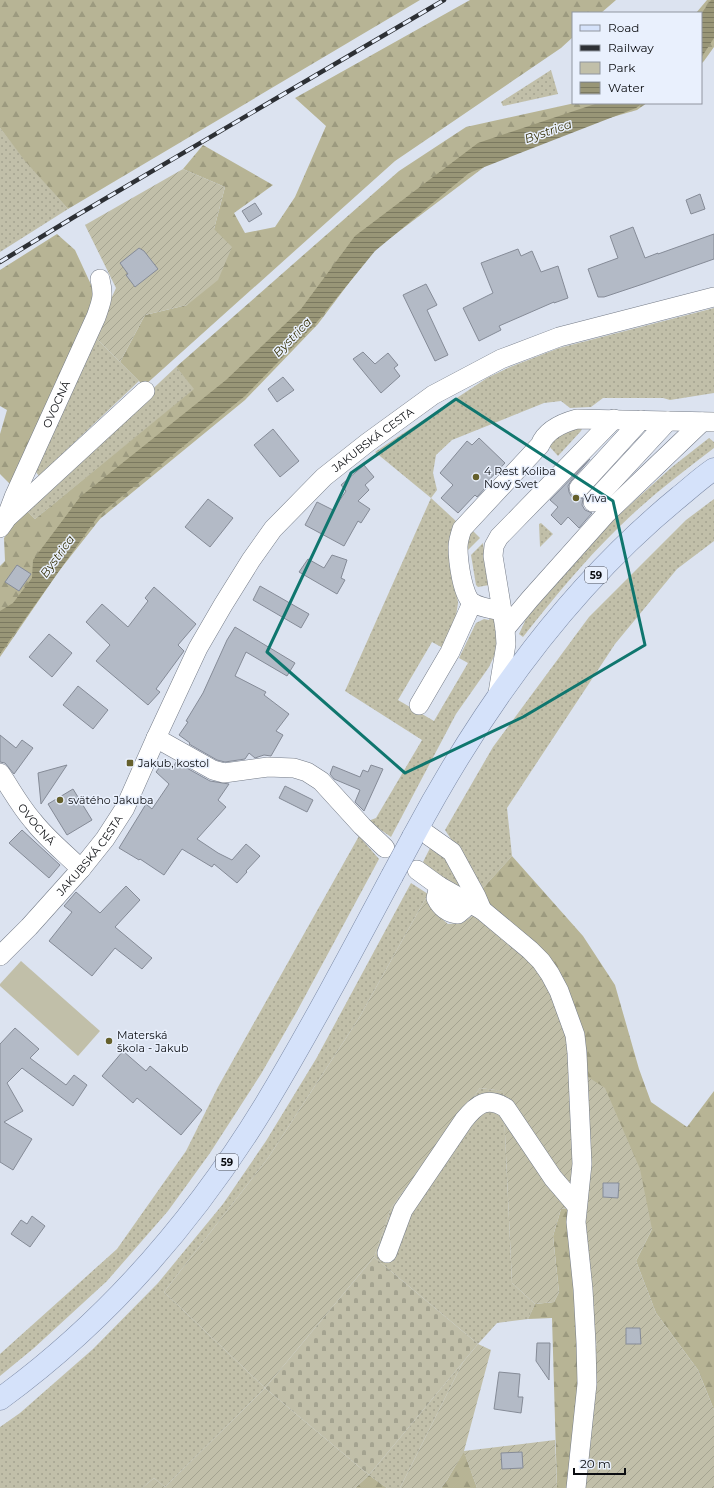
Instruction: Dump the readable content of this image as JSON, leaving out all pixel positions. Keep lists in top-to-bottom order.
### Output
{
  "streets": {
    "main road": ["59"],
    "street": ["OVOCNÁ", "JAKUBSKÁ CESTA"]
  },
  "crossings": [
    ["OVOCNÁ", "JAKUBSKÁ CESTA"]
  ],
  "water": ["Bystrica"],
  "places": {
    "other": [
      "4 Rest Koliba Nový Svet",
      "Viva",
      "svätého Jakuba",
      "Materská škola - Jakub"
    ],
    "transit": ["Jakub, kostol"]
  },
  "legend": [
    "Road",
    "Railway",
    "Park",
    "Water"
  ],
  "scale_bar": "20 m"
}
